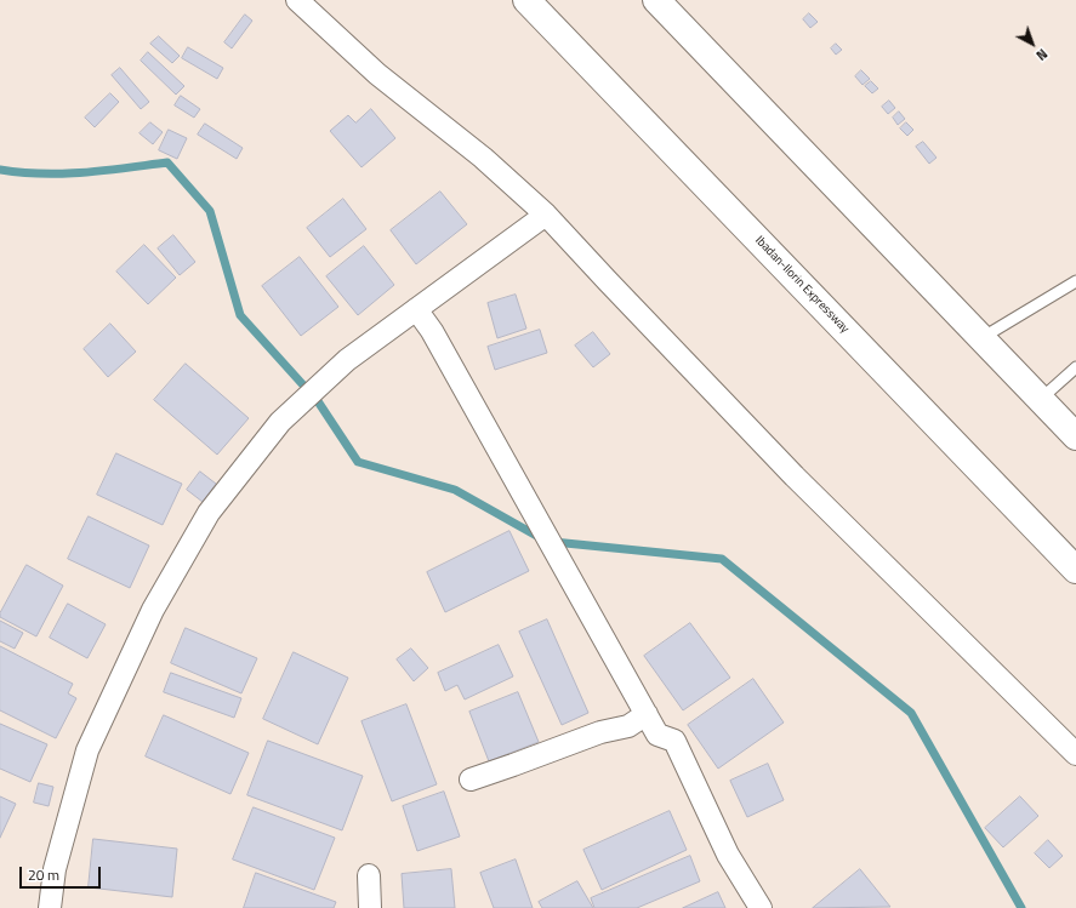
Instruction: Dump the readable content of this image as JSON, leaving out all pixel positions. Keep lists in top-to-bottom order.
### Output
{
  "streets": {
    "highway": ["Ibadan-Ilorin Expressway"]
  },
  "scale_bar": "20 m",
  "north": "bottom right"
}
